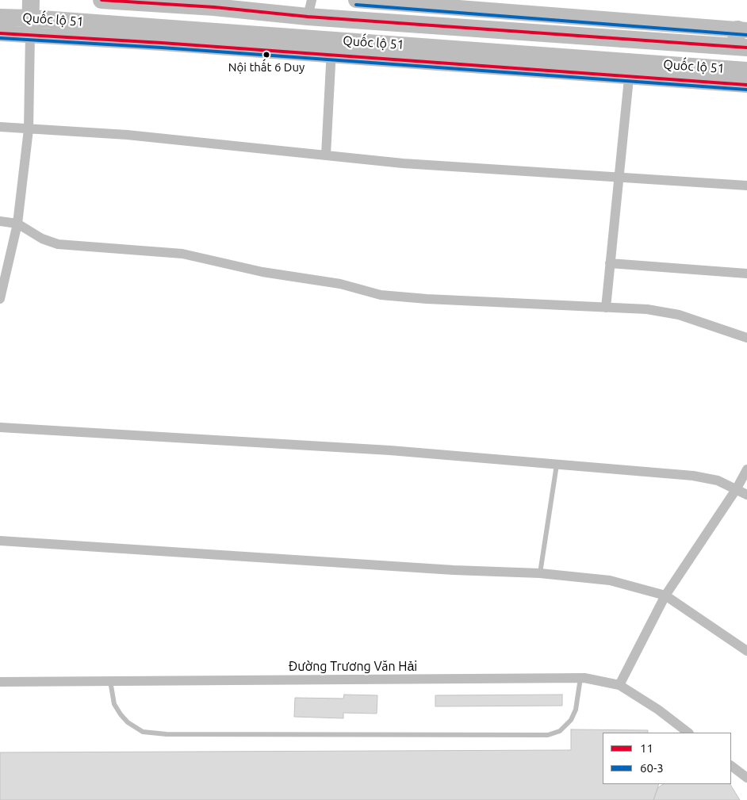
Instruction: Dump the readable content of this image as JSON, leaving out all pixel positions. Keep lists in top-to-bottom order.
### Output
{
  "streets": {
    "highway": ["Quốc lộ 51"],
    "street": ["Đường Trương Văn Hải"]
  },
  "places": ["Nội thất 6 Duy"],
  "lines": ["transit line 11", "transit line 60-3"],
  "legend": ["11", "60-3"]
}
